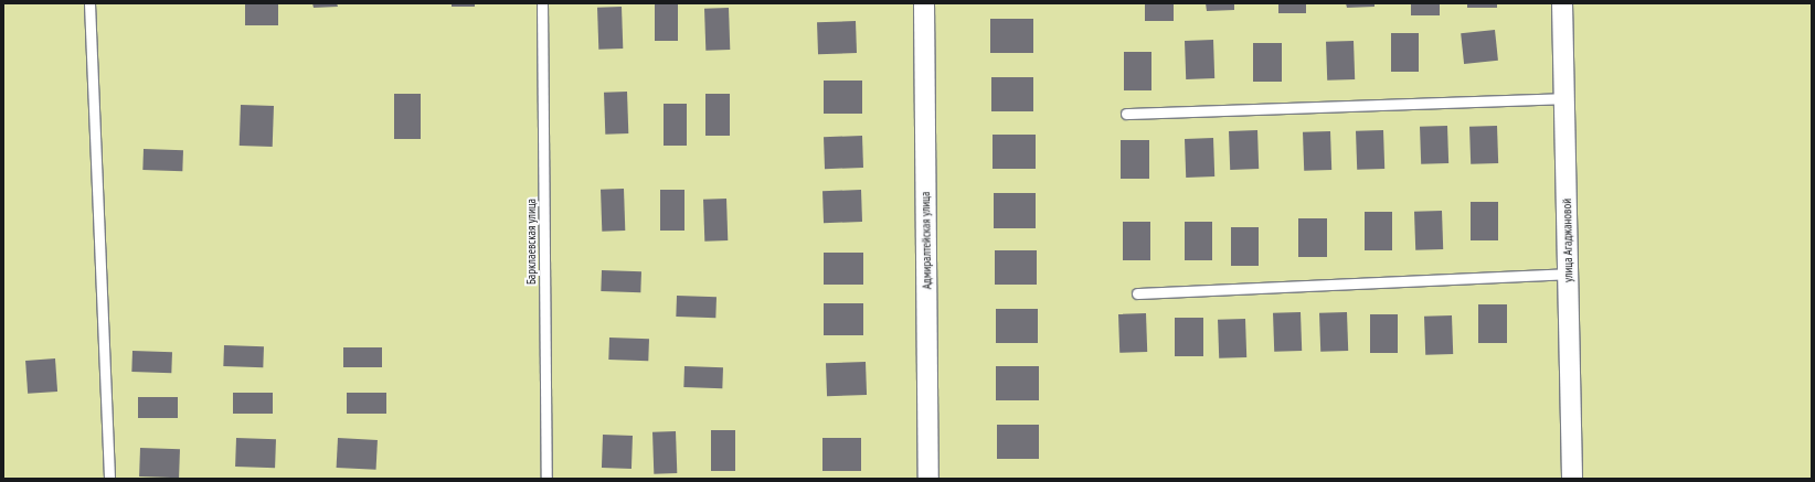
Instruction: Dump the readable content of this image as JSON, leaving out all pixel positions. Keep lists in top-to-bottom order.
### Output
{
  "streets": {
    "street": ["Адмиралтейская улица", "улица Агаджановой"],
    "lane": ["Барклаевская улица"]
  }
}
